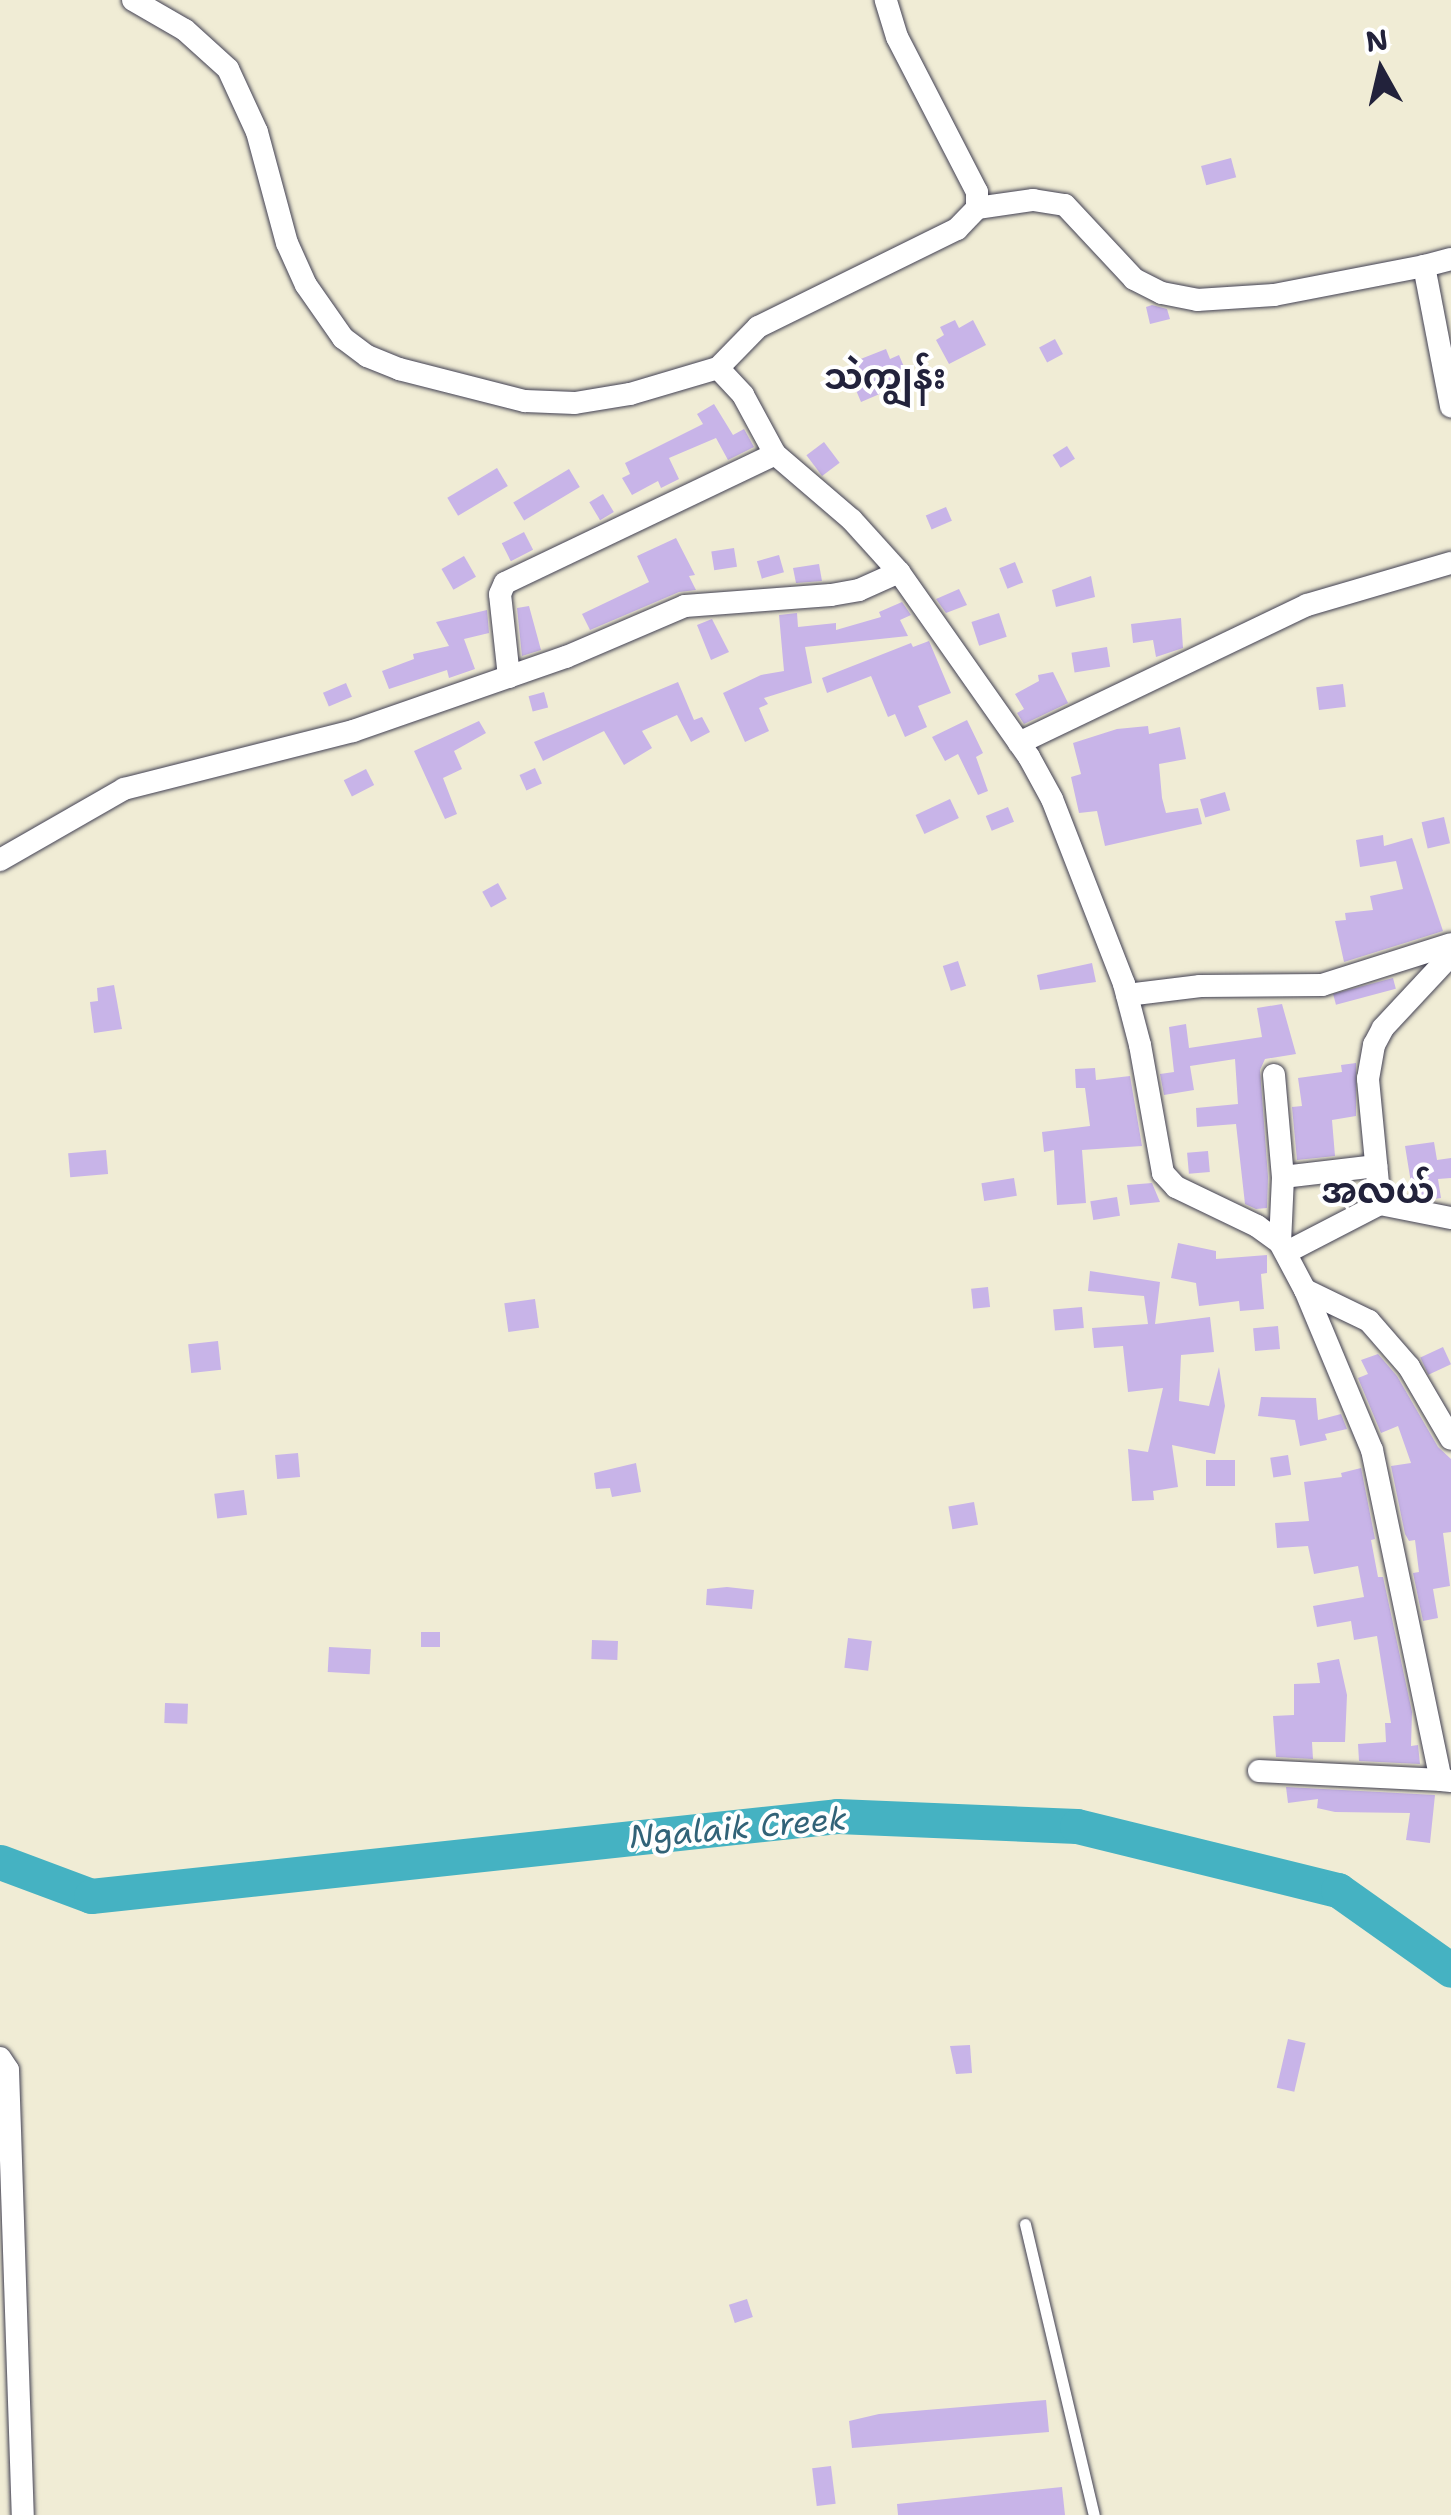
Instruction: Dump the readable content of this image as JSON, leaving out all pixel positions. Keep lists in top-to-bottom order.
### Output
{
  "districts": ["သဲကျွန်း", "အလယ်"],
  "water": ["Ngalaik Creek"],
  "north": "top"
}
